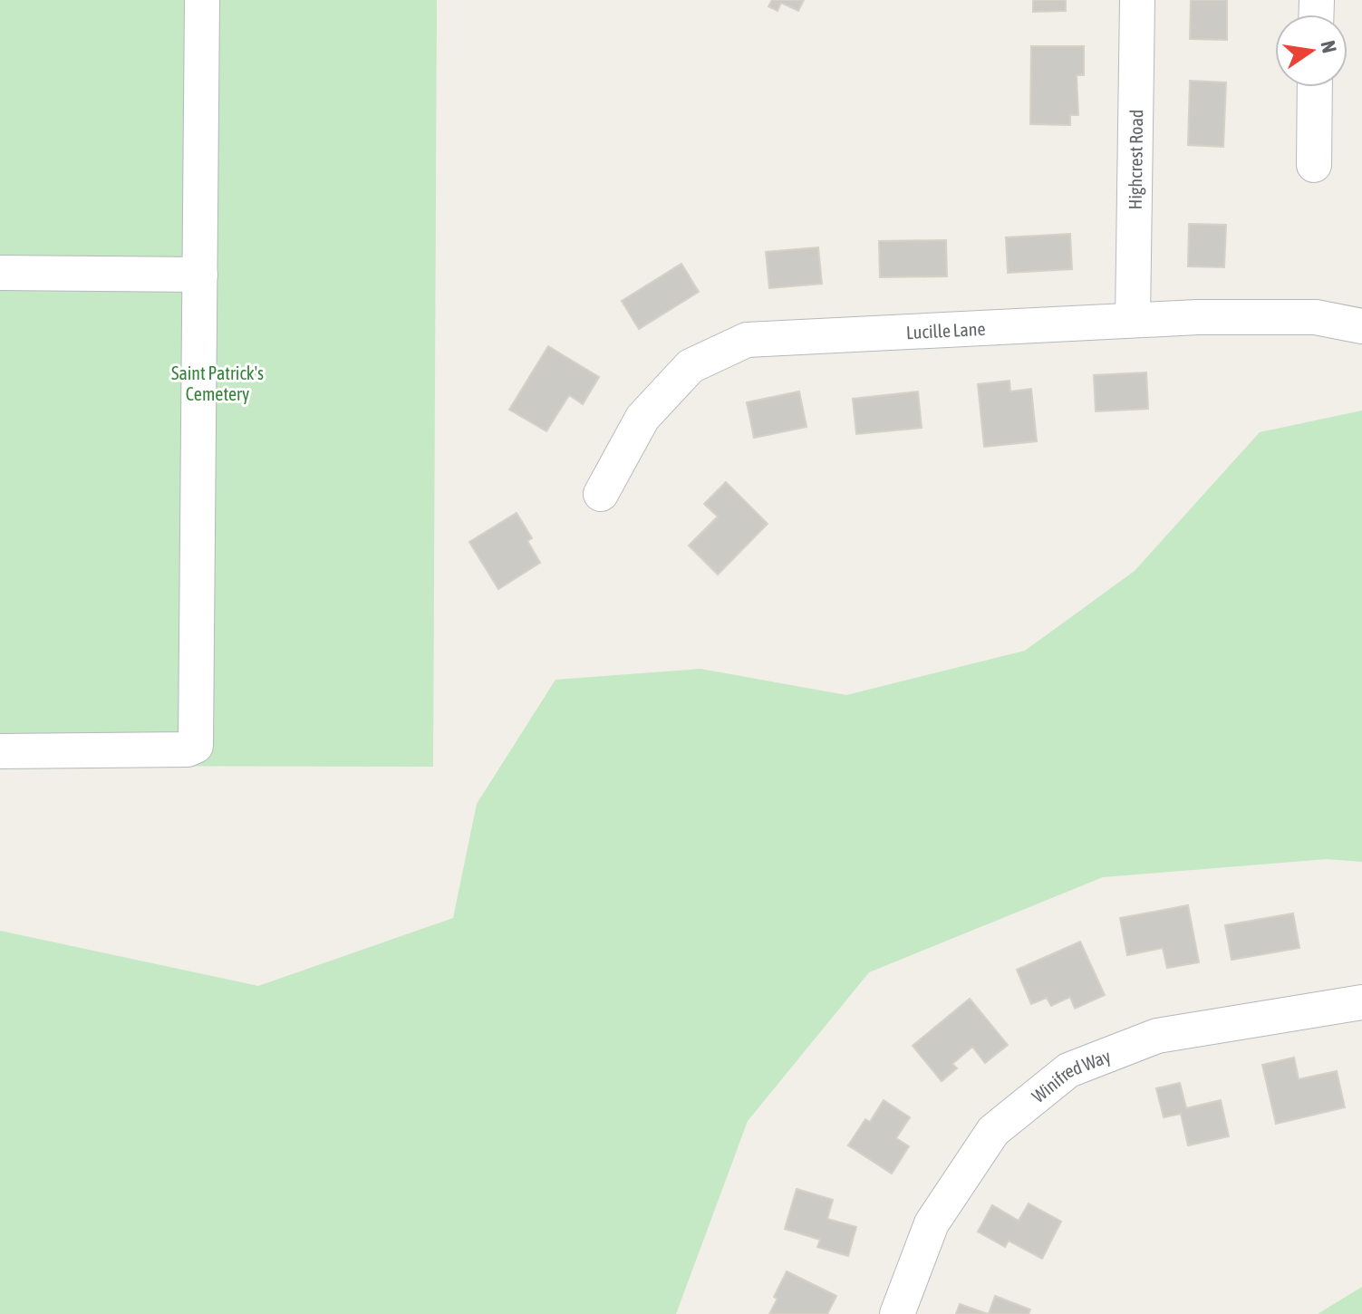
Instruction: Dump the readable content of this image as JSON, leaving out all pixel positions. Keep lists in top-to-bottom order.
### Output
{
  "streets": {
    "street": ["Highcrest Road", "Lucille Lane", "Winifred Way"]
  },
  "crossings": [
    ["Highcrest Road", "Lucille Lane"]
  ],
  "parks": ["Saint Patrick's Cemetery"],
  "north": "right"
}
